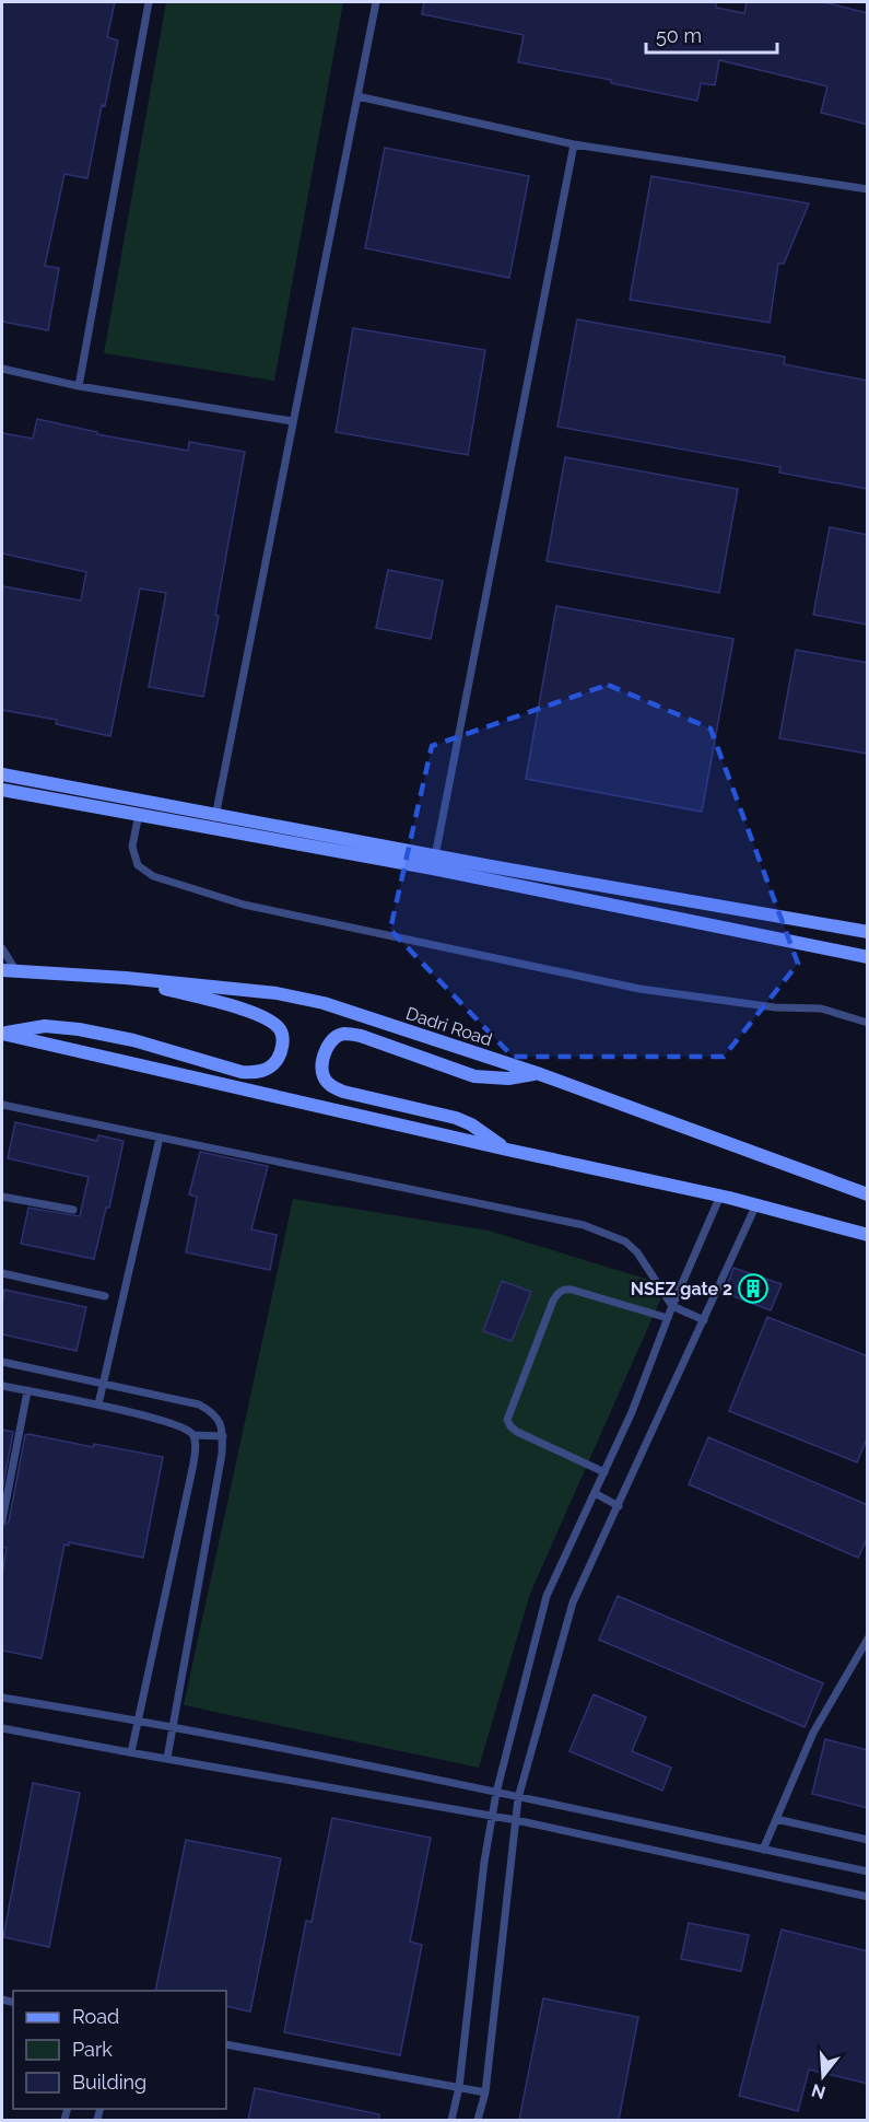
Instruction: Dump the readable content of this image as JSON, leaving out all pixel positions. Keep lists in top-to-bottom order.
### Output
{
  "streets": {
    "main road": ["Dadri Road"]
  },
  "places": {
    "building": ["NSEZ gate 2"]
  },
  "legend": ["Road", "Park", "Building"],
  "scale_bar": "50 m",
  "north": "bottom"
}
